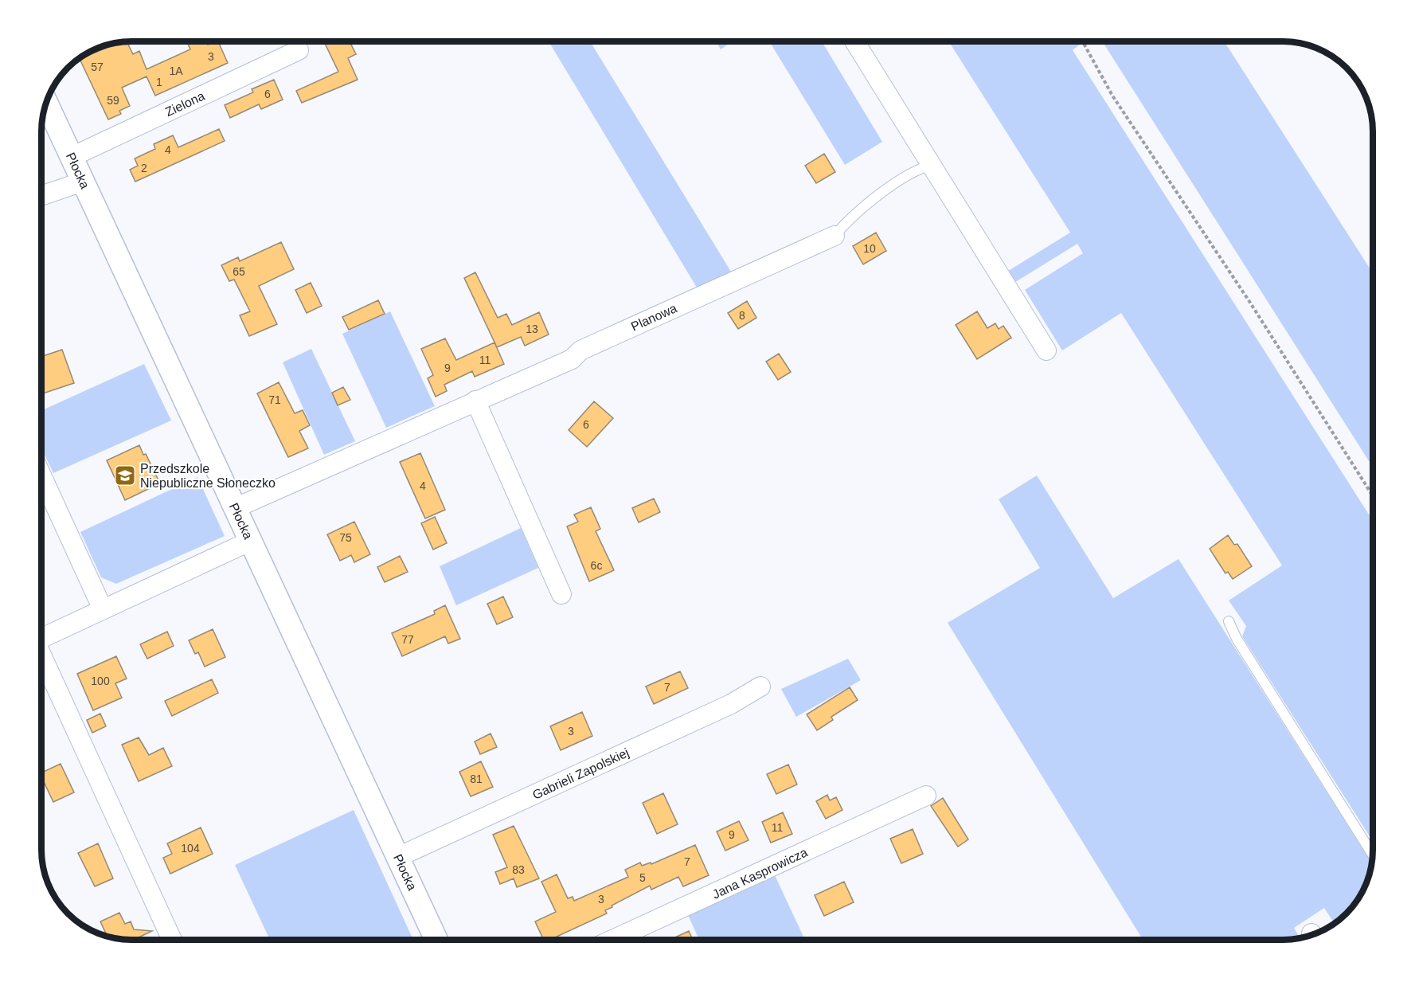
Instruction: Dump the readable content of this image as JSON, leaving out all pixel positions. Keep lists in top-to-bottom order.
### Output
{
  "streets": {
    "street": [
      "Zielona",
      "Płocka",
      "Planowa",
      "Gabrieli Zapolskiej",
      "Jana Kasprowicza"
    ]
  },
  "crossings": [
    ["Zielona", "Płocka"],
    ["Płocka", "Planowa"],
    ["Płocka", "Gabrieli Zapolskiej"]
  ],
  "places": {
    "school or university": ["Przedszkole Niepubliczne Słoneczko"]
  },
  "house_numbers": [
    "3",
    "57",
    "1A",
    "1",
    "6",
    "59",
    "4",
    "2",
    "10",
    "65",
    "8",
    "13",
    "11",
    "9",
    "71",
    "6",
    "4",
    "75",
    "6c",
    "77",
    "100",
    "7",
    "3",
    "81",
    "11",
    "9",
    "104",
    "7",
    "83",
    "5",
    "3"
  ]
}
